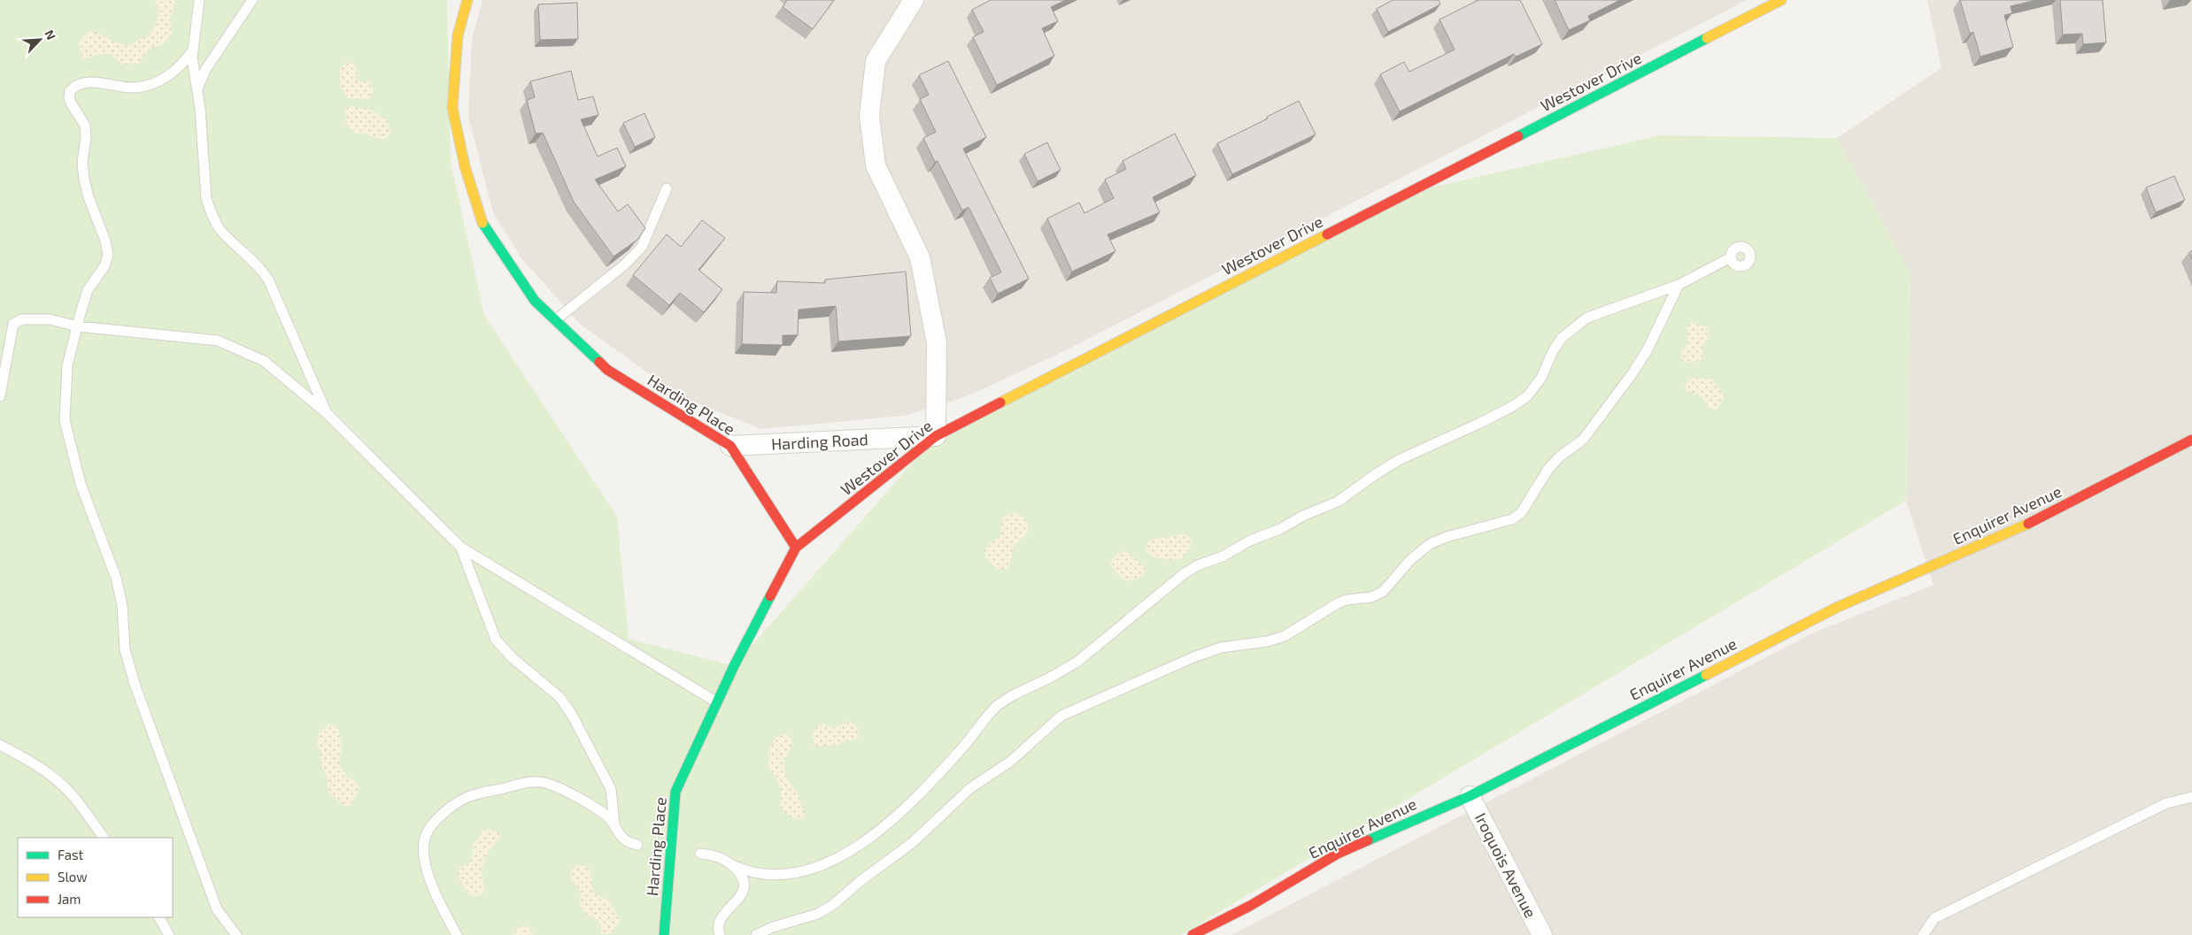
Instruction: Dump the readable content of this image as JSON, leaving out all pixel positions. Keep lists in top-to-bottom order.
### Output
{
  "streets": {
    "street": [
      "Westover Drive",
      "Harding Place",
      "Harding Road",
      "Enquirer Avenue",
      "Iroquois Avenue"
    ]
  },
  "crossings": [
    ["Westover Drive", "Harding Place"],
    ["Westover Drive", "Harding Road"],
    ["Harding Place", "Harding Road"],
    ["Enquirer Avenue", "Iroquois Avenue"]
  ],
  "legend": ["Fast", "Slow", "Jam"],
  "north": "top right"
}
